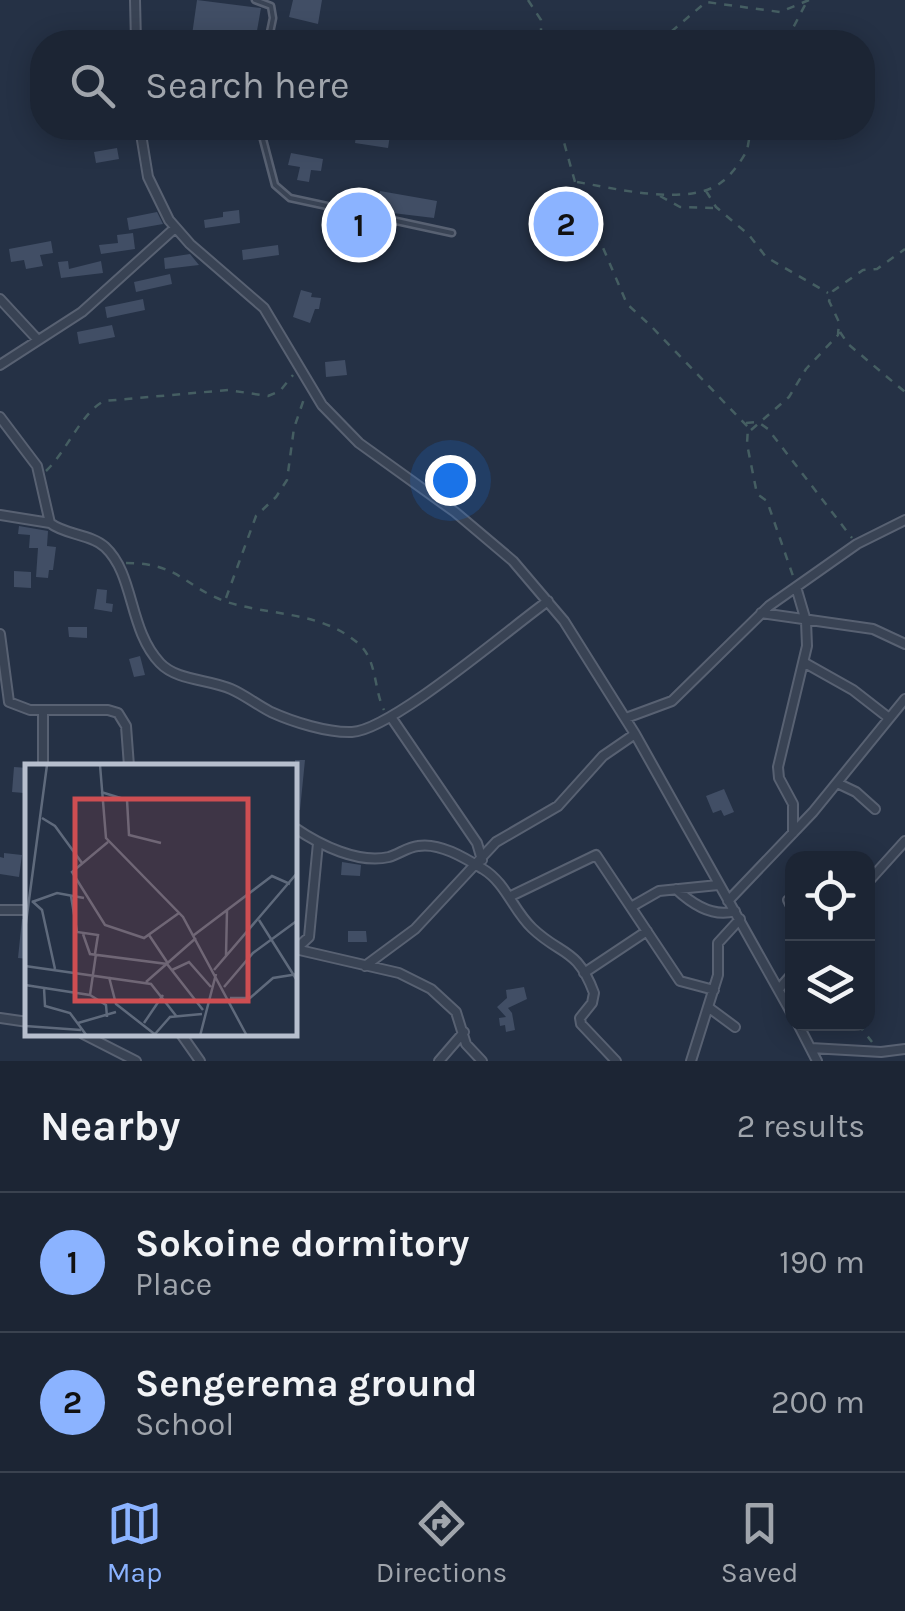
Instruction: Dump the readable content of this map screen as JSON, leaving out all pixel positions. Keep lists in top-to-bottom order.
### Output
{
  "page": {
    "search": "Search here",
    "pins": ["2", "1"],
    "heading": ["Nearby", "2 results"],
    "list": [
      {
        "mark": "1",
        "name": "Sokoine dormitory",
        "note": "Place",
        "value": "190 m"
      },
      {
        "mark": "2",
        "name": "Sengerema ground",
        "note": "School",
        "value": "200 m"
      }
    ],
    "nav": ["Map", "Directions", "Saved"]
  }
}
